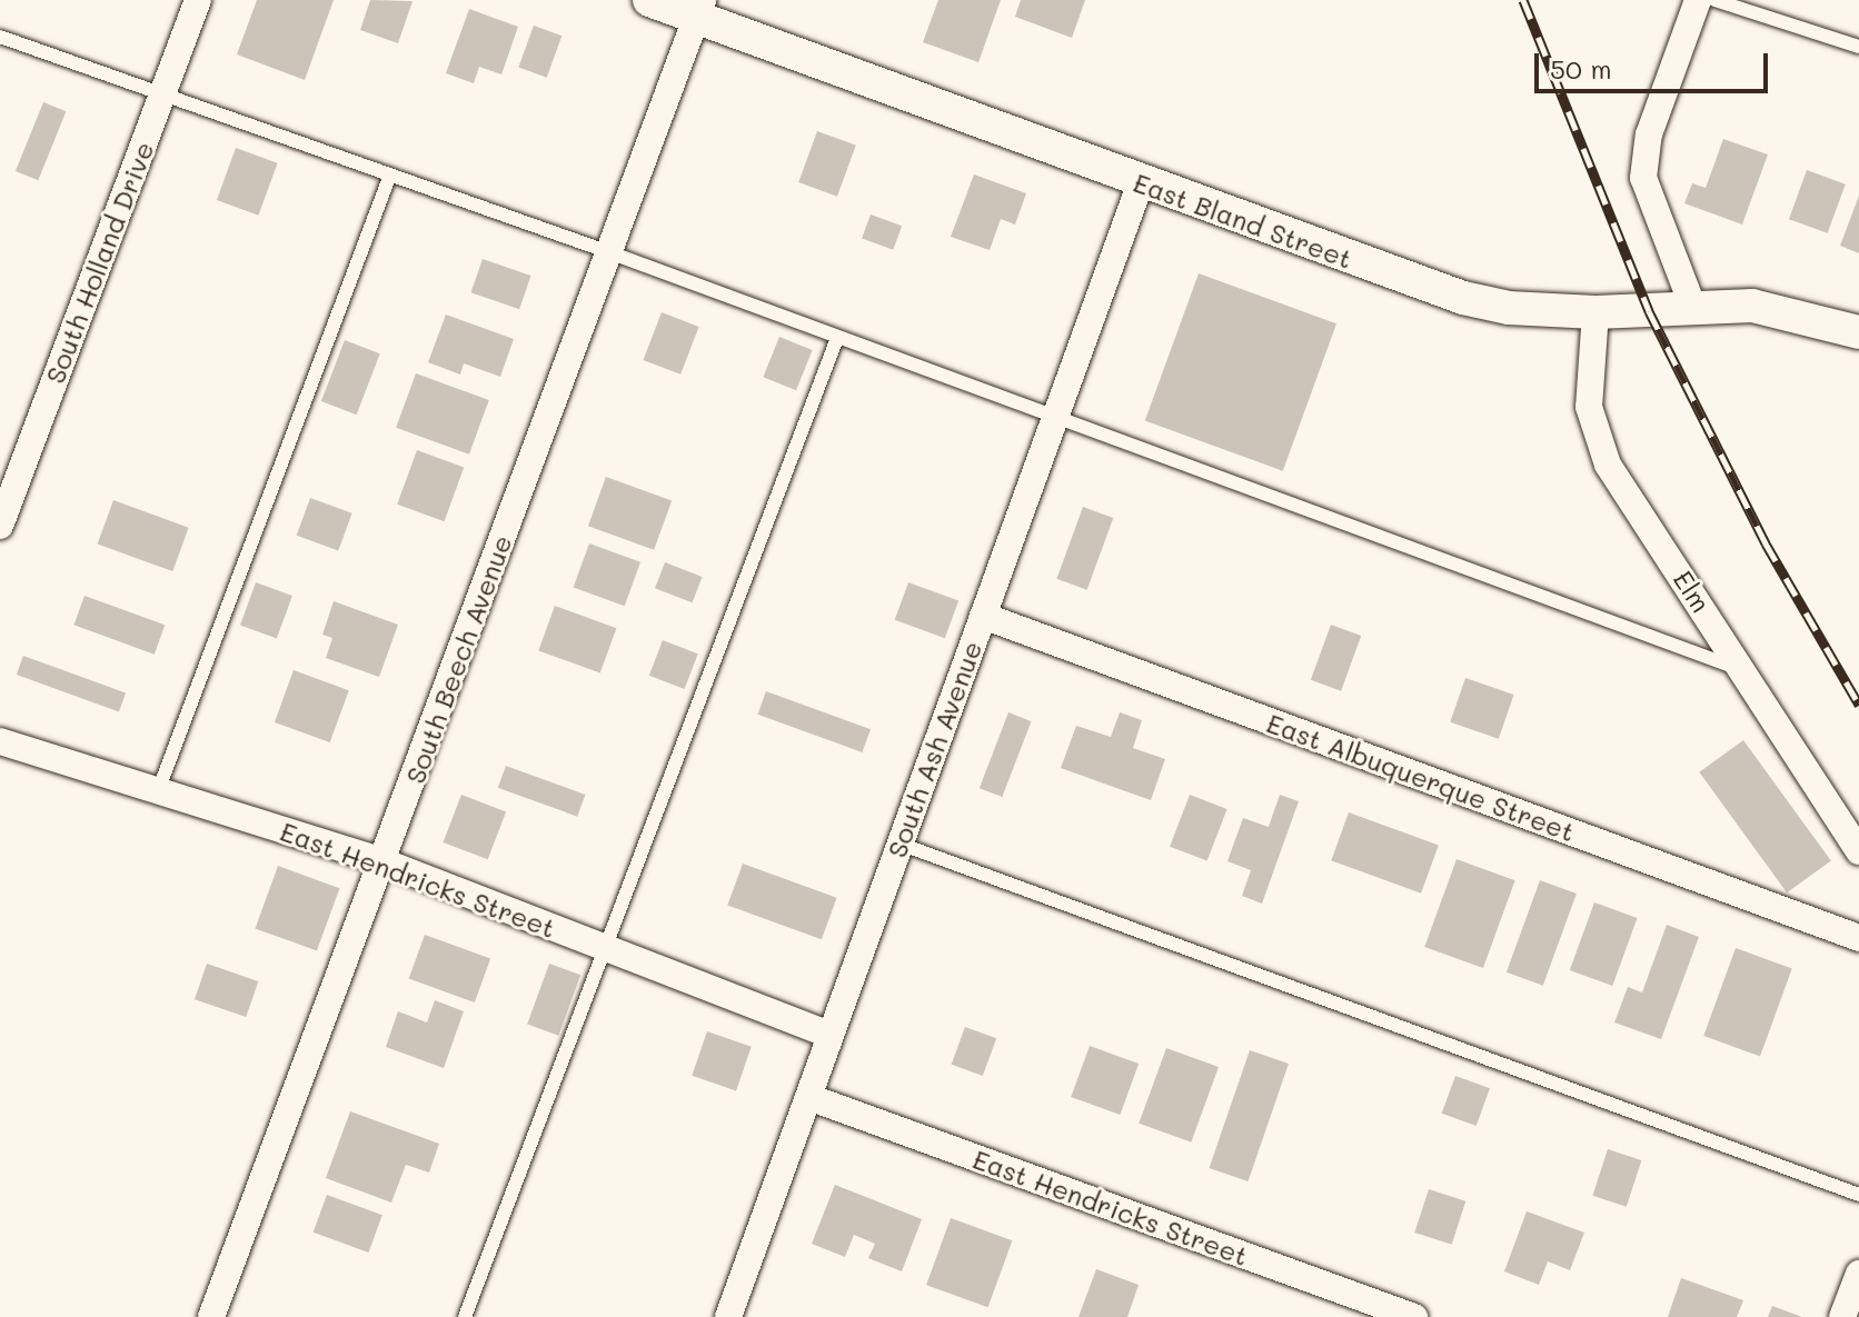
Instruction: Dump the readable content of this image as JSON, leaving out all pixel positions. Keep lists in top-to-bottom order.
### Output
{
  "streets": {
    "street": [
      "East Bland Street",
      "South Holland Drive",
      "Elm",
      "South Beech Avenue",
      "South Ash Avenue",
      "East Albuquerque Street",
      "East Hendricks Street"
    ]
  },
  "crossings": [
    ["East Bland Street", "Elm"],
    ["East Bland Street", "South Beech Avenue"],
    ["East Bland Street", "South Ash Avenue"],
    ["South Beech Avenue", "East Hendricks Street"],
    ["South Ash Avenue", "East Albuquerque Street"],
    ["South Ash Avenue", "East Hendricks Street"]
  ],
  "scale_bar": "50 m"
}
